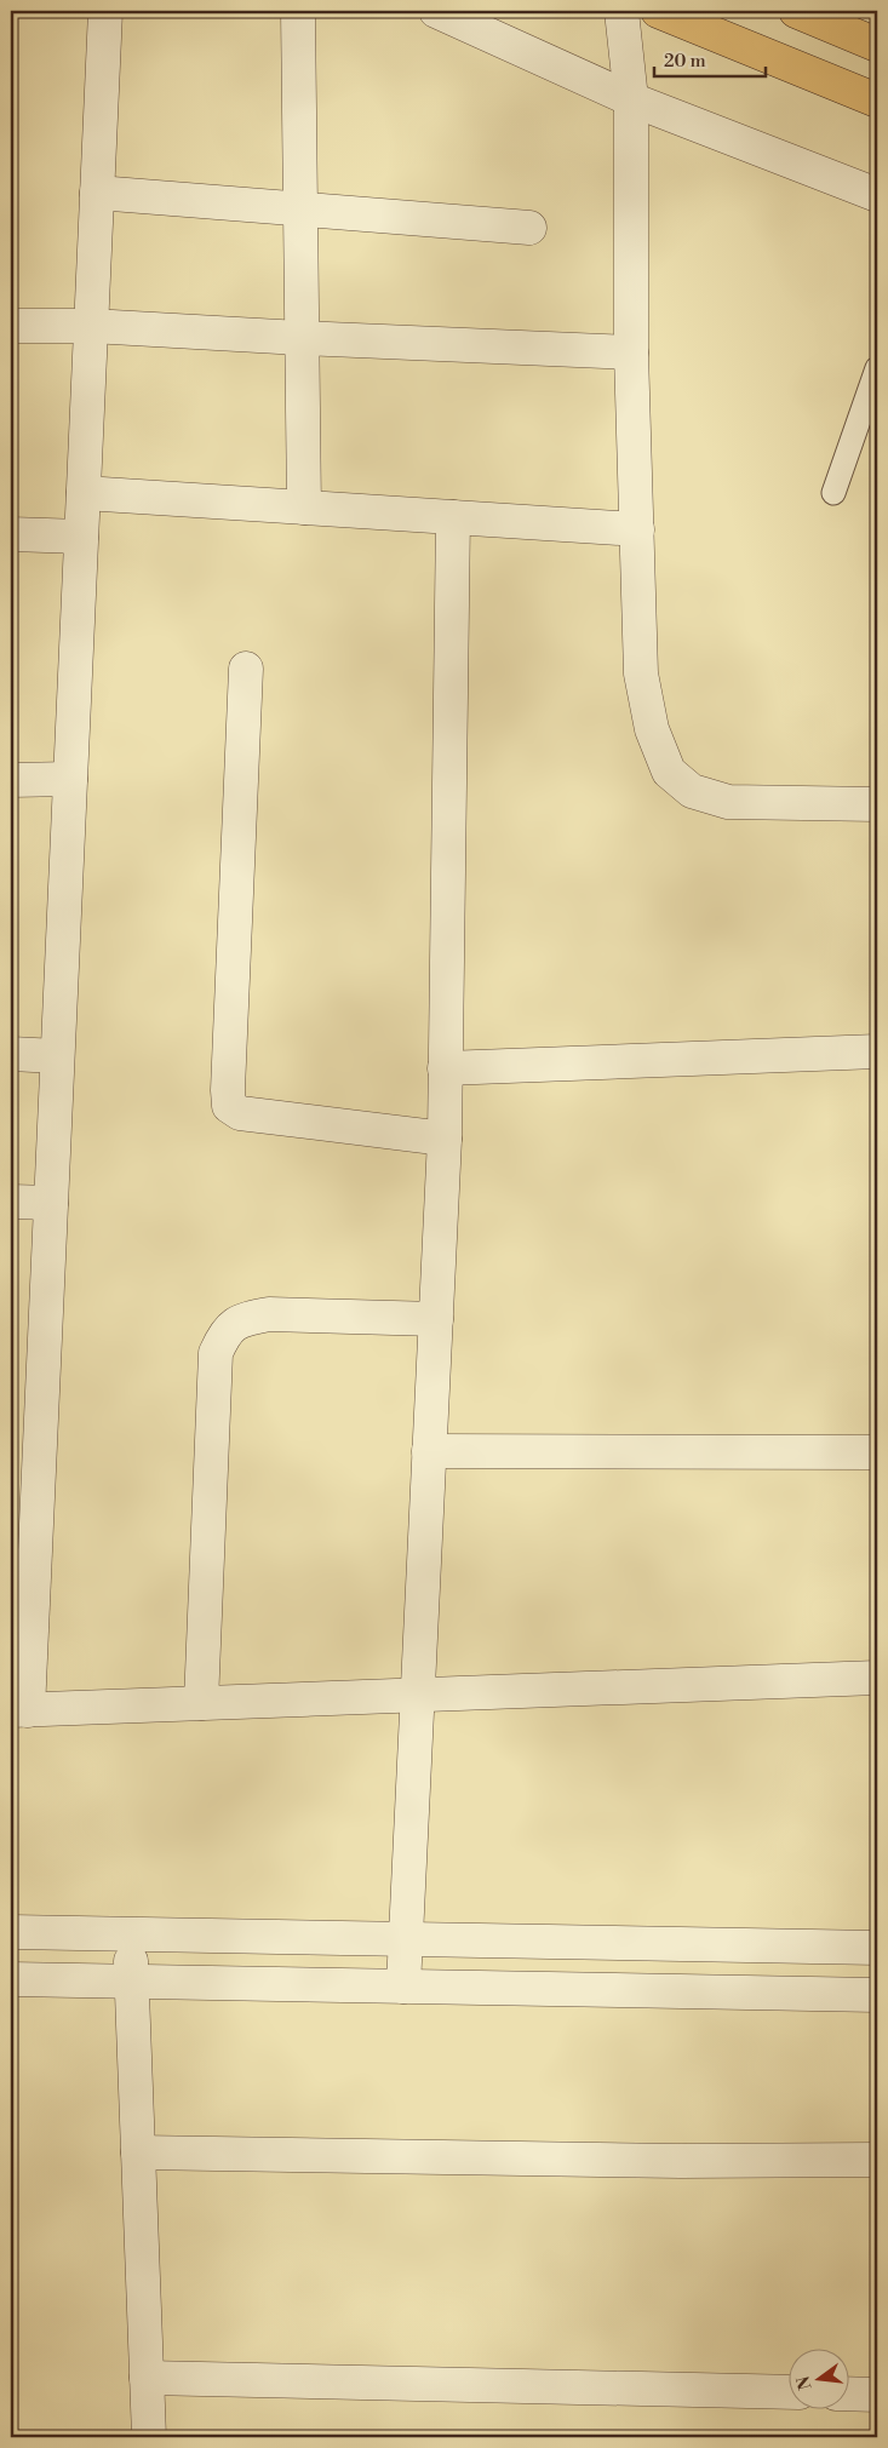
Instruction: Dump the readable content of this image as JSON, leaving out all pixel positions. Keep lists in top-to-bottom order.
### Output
{
  "scale_bar": "20 m",
  "north": "left"
}
